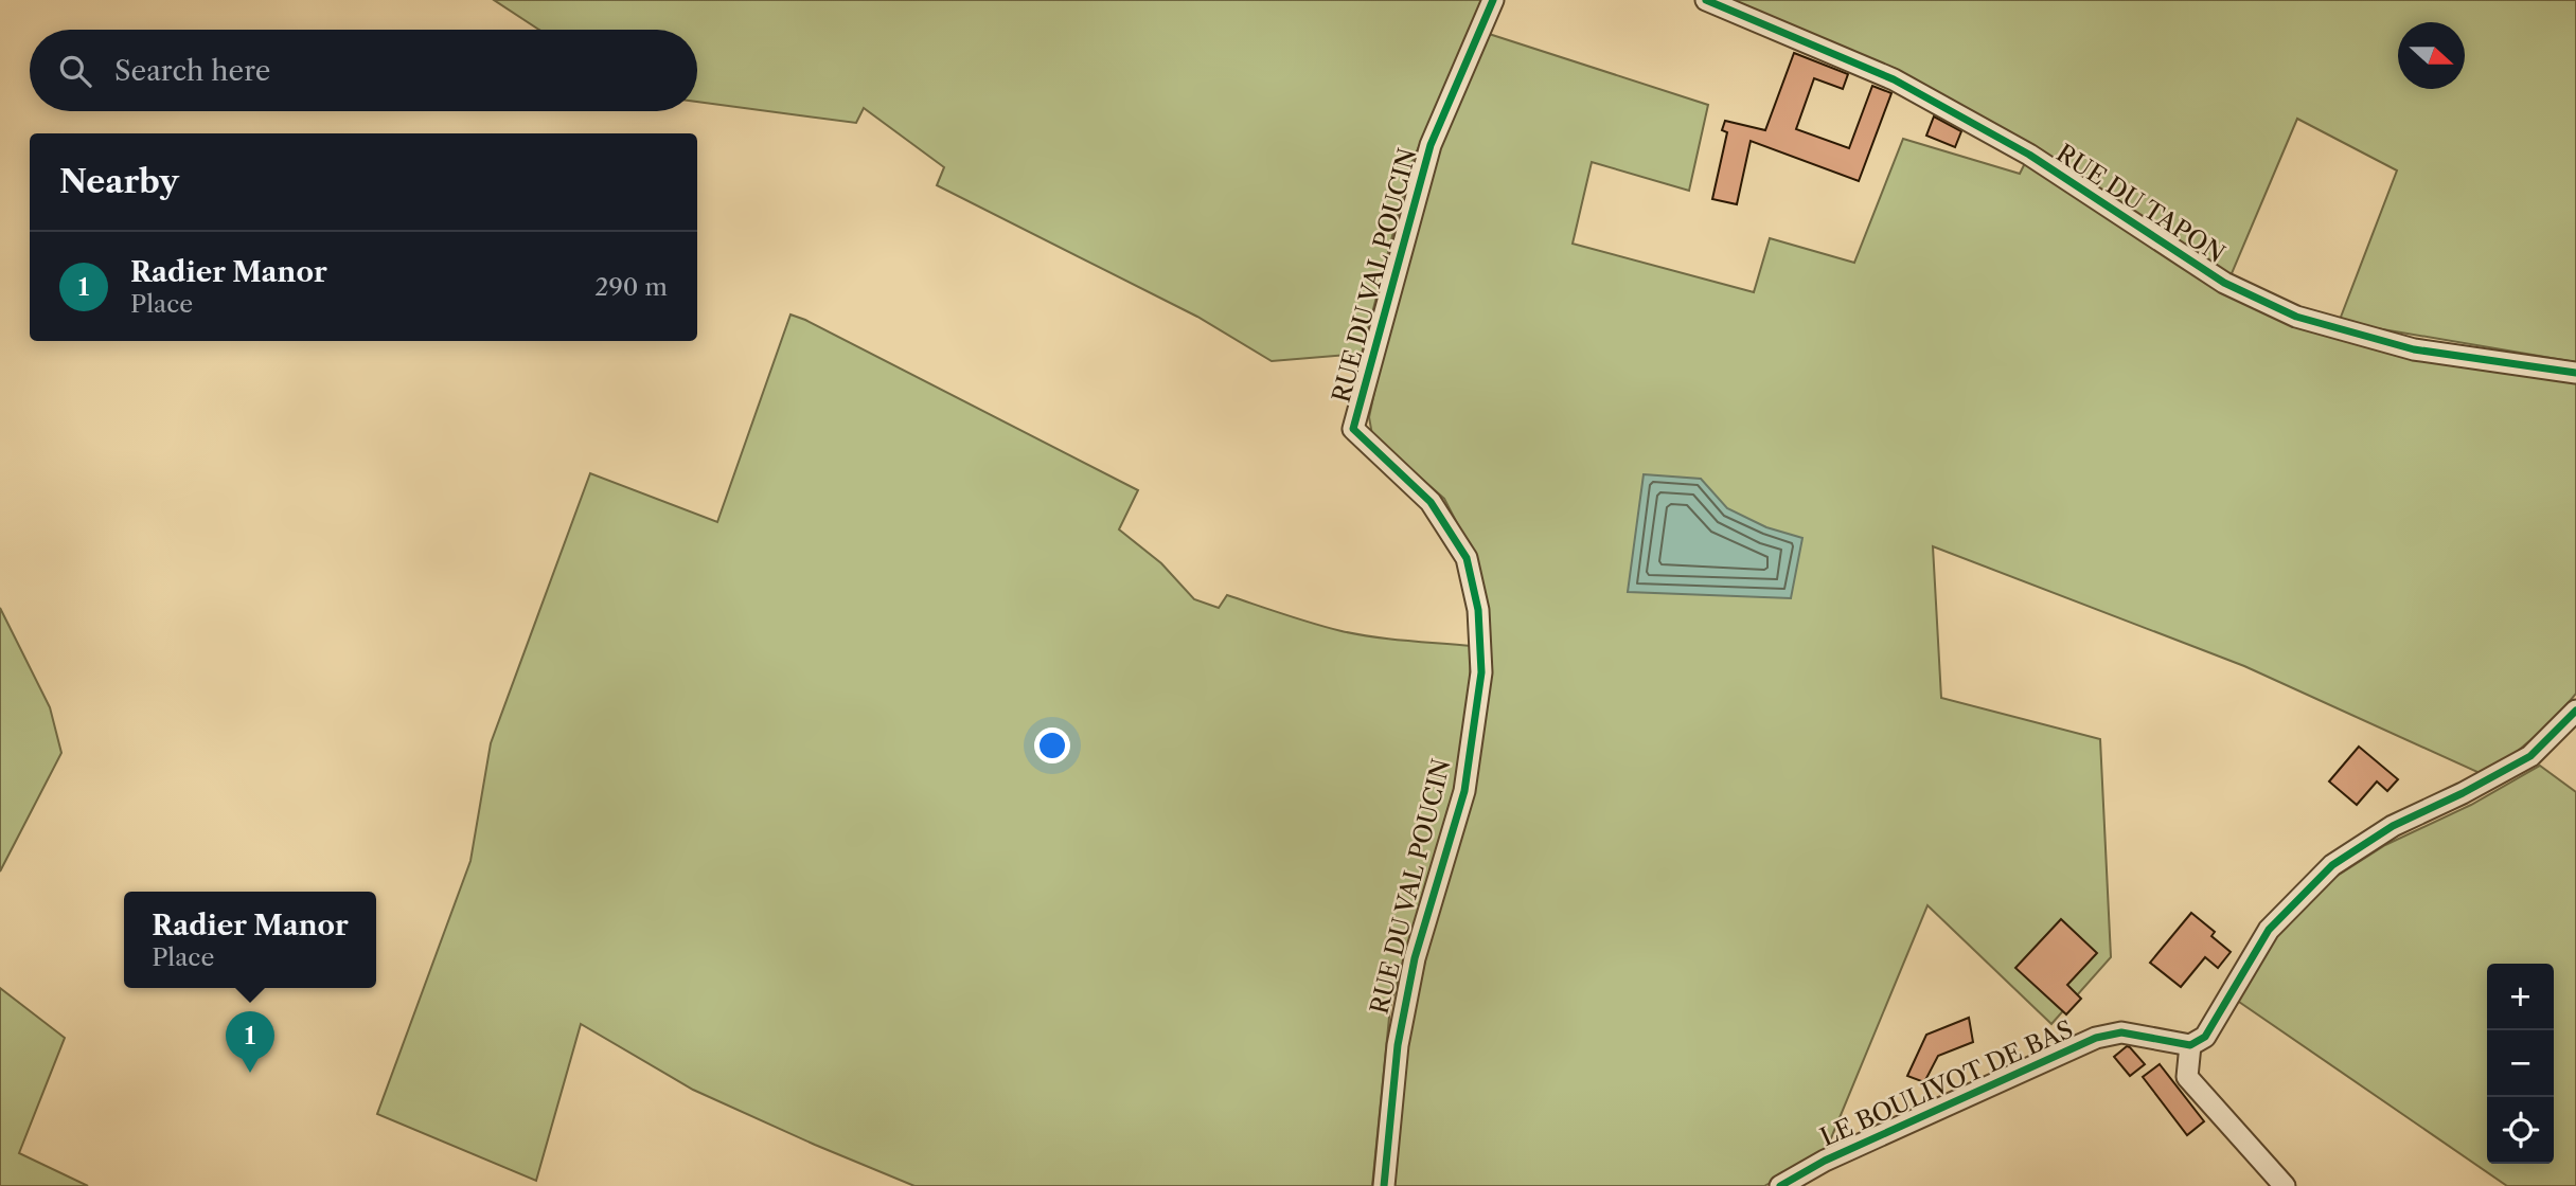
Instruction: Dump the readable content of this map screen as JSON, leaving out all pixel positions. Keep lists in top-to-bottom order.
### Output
{
  "streets": {
    "street": ["RUE DU TAPON", "RUE DU VAL POUCIN", "LE BOULIVOT DE BAS"]
  },
  "north": "right",
  "page": {
    "search": "Search here",
    "heading": "Nearby",
    "list": [
      {
        "mark": "1",
        "name": "Radier Manor",
        "note": "Place",
        "value": "290 m"
      }
    ],
    "popup": ["Radier Manor", "Place"],
    "map_buttons": ["+", "−"],
    "pins": "1"
  }
}
